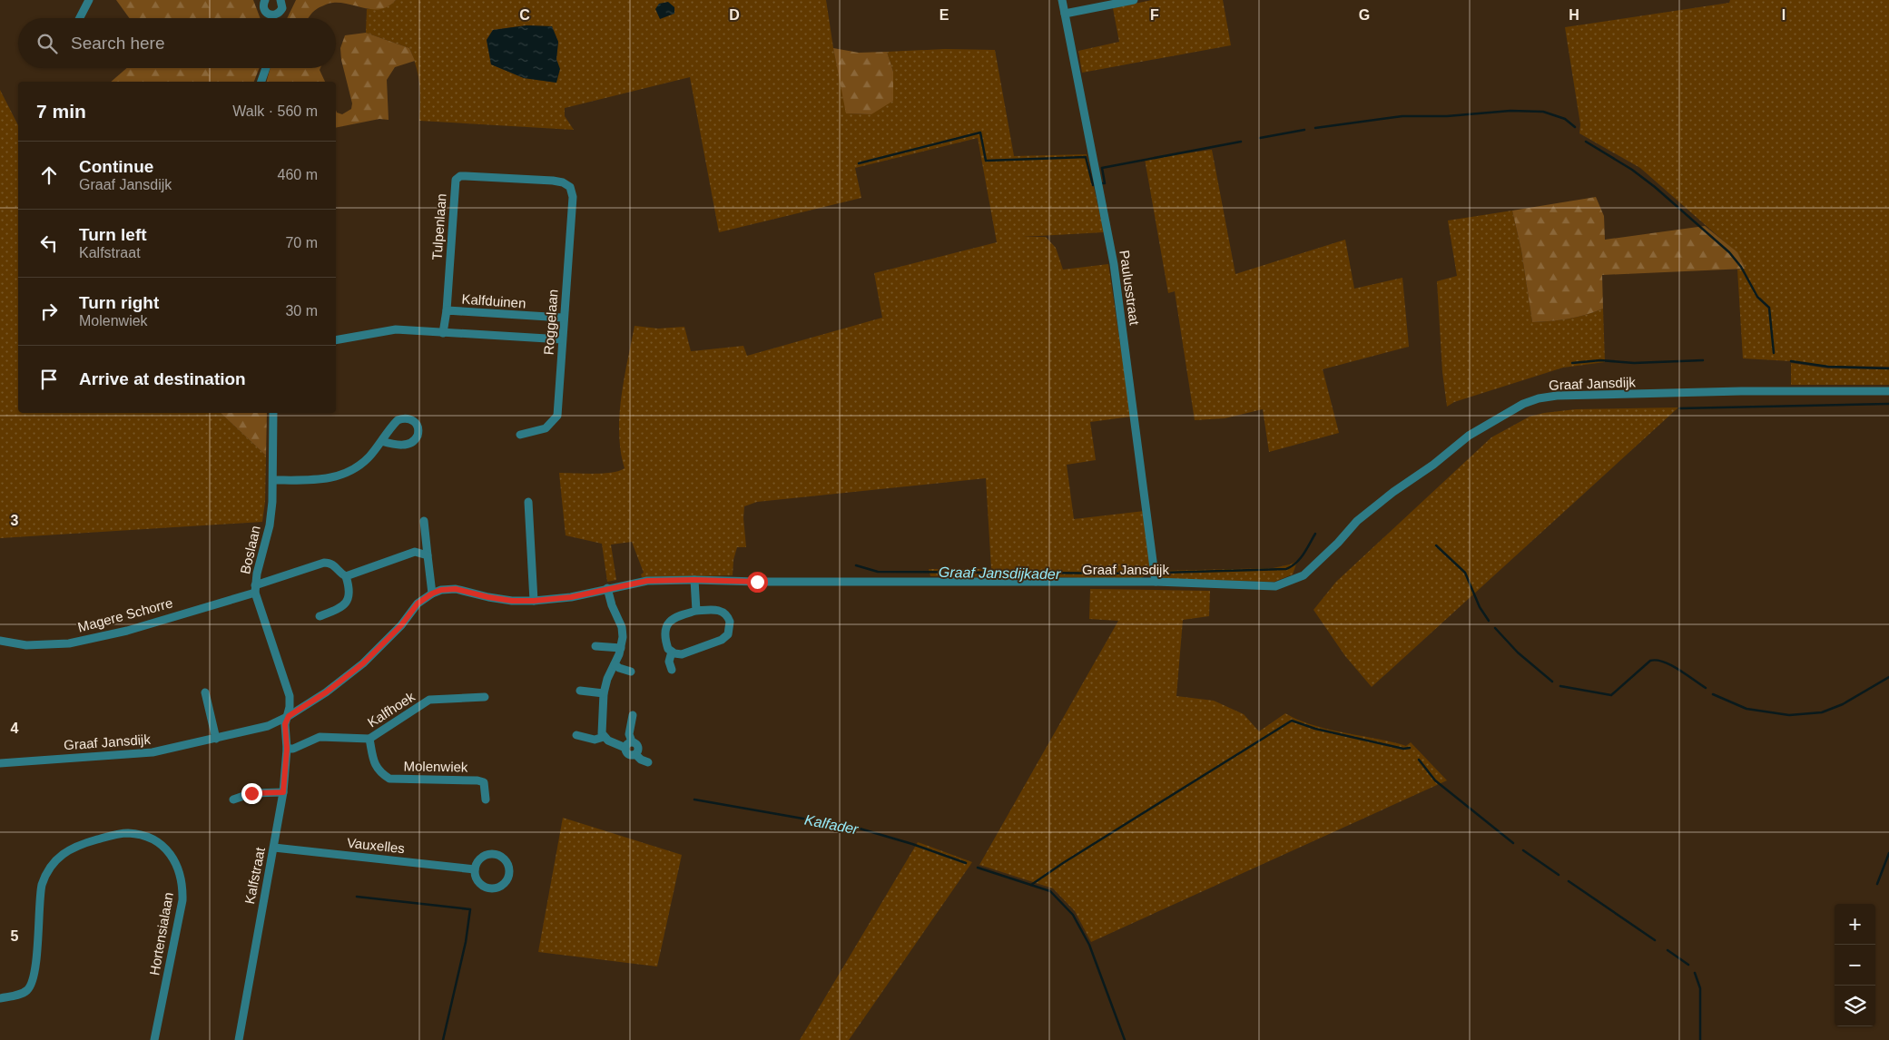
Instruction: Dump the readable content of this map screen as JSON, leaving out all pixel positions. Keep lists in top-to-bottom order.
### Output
{
  "streets": {
    "street": [
      "Tulpenlaan",
      "Paulusstraat",
      "Kalfduinen",
      "Roggelaan",
      "Graaf Jansdijk",
      "Boslaan",
      "Magere Schorre",
      "Kalfhoek",
      "Molenwiek",
      "Vauxelles",
      "Kalfstraat",
      "Hortensialaan"
    ]
  },
  "crossings": [
    ["Tulpenlaan", "Kalfduinen"],
    ["Tulpenlaan", "Roggelaan"],
    ["Paulusstraat", "Graaf Jansdijk"],
    ["Kalfduinen", "Roggelaan"],
    ["Graaf Jansdijk", "Boslaan"],
    ["Graaf Jansdijk", "Kalfstraat"],
    ["Boslaan", "Magere Schorre"],
    ["Boslaan", "Kalfstraat"],
    ["Kalfhoek", "Molenwiek"],
    ["Kalfhoek", "Kalfstraat"],
    ["Vauxelles", "Kalfstraat"]
  ],
  "water": ["Graaf Jansdijkader", "Kalfader"],
  "page": {
    "search": "Search here",
    "heading": ["7 min", "Walk · 560 m"],
    "list": [
      ["Continue", "Graaf Jansdijk", "460 m"],
      ["Turn left", "Kalfstraat", "70 m"],
      ["Turn right", "Molenwiek", "30 m"],
      "Arrive at destination"
    ],
    "map_buttons": ["+", "−"]
  },
  "grid": {
    "columns": [
      "C",
      "D",
      "E",
      "F",
      "G",
      "H",
      "I"
    ],
    "rows": ["3", "4", "5"]
  }
}
